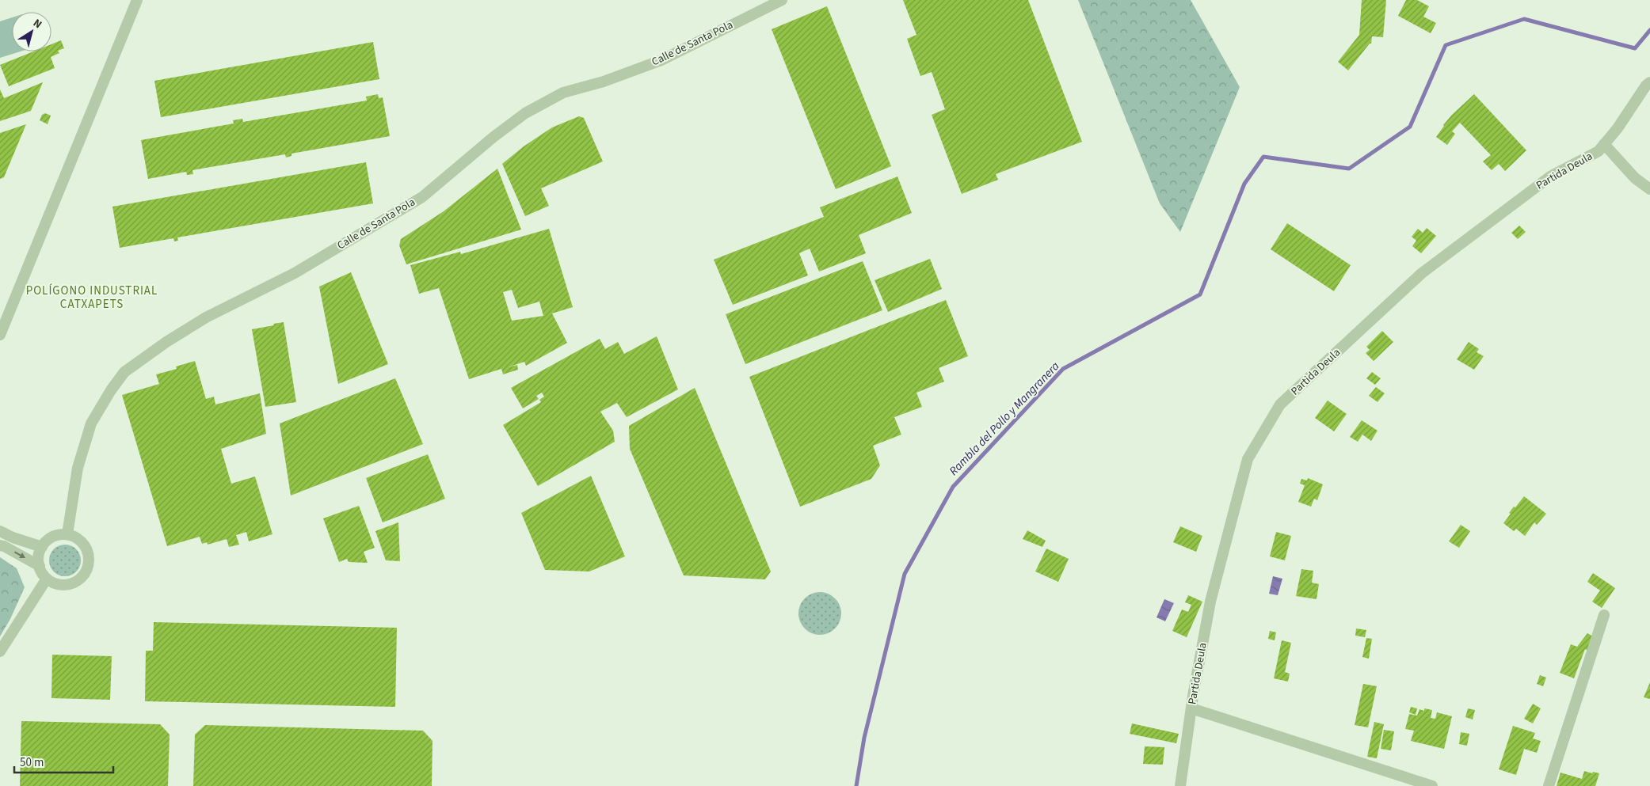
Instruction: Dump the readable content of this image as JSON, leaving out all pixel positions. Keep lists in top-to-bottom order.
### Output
{
  "streets": {
    "street": ["Calle de Santa Pola", "Partida Deula"]
  },
  "districts": ["POLÍGONO INDUSTRIAL CATXAPETS"],
  "water": ["Rambla del Pollo y Mangranera"],
  "scale_bar": "50 m",
  "north": "top right"
}
